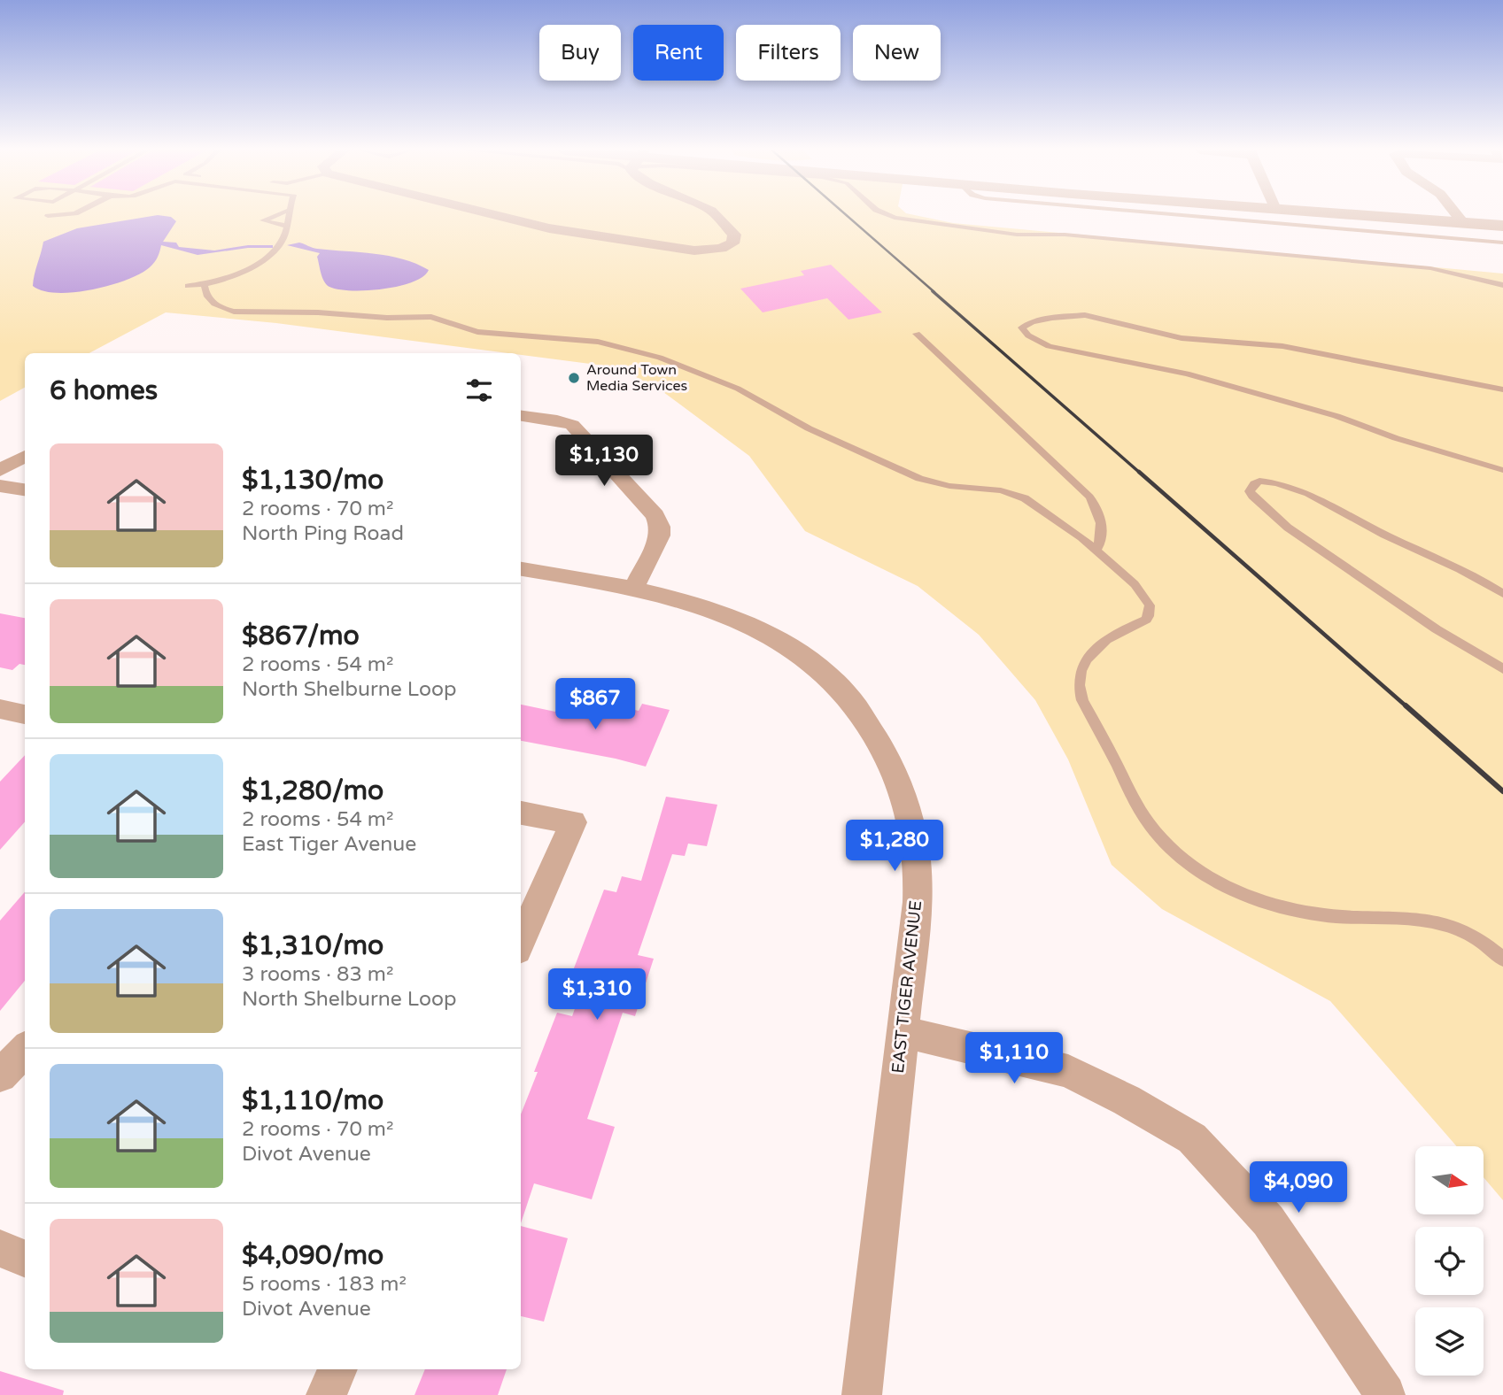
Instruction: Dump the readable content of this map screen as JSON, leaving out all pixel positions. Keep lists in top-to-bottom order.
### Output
{
  "streets": {
    "street": ["EAST TIGER AVENUE"]
  },
  "places": ["Around Town Media Services"],
  "north": "right",
  "page": {
    "chip": [
      "Buy",
      "Rent",
      "Filters",
      "New"
    ],
    "heading": "6 homes",
    "list": [
      {
        "name": "$1,130/mo",
        "note": "2 rooms · 70 m² · North Ping Road"
      },
      {
        "name": "$867/mo",
        "note": "2 rooms · 54 m² · North Shelburne Loop"
      },
      {
        "name": "$1,280/mo",
        "note": "2 rooms · 54 m² · East Tiger Avenue"
      },
      {
        "name": "$1,310/mo",
        "note": "3 rooms · 83 m² · North Shelburne Loop"
      },
      {
        "name": "$1,110/mo",
        "note": "2 rooms · 70 m² · Divot Avenue"
      },
      {
        "name": "$4,090/mo",
        "note": "5 rooms · 183 m² · Divot Avenue"
      }
    ],
    "price": [
      "$1,130",
      "$867",
      "$1,280",
      "$1,310",
      "$1,110",
      "$4,090"
    ]
  }
}
